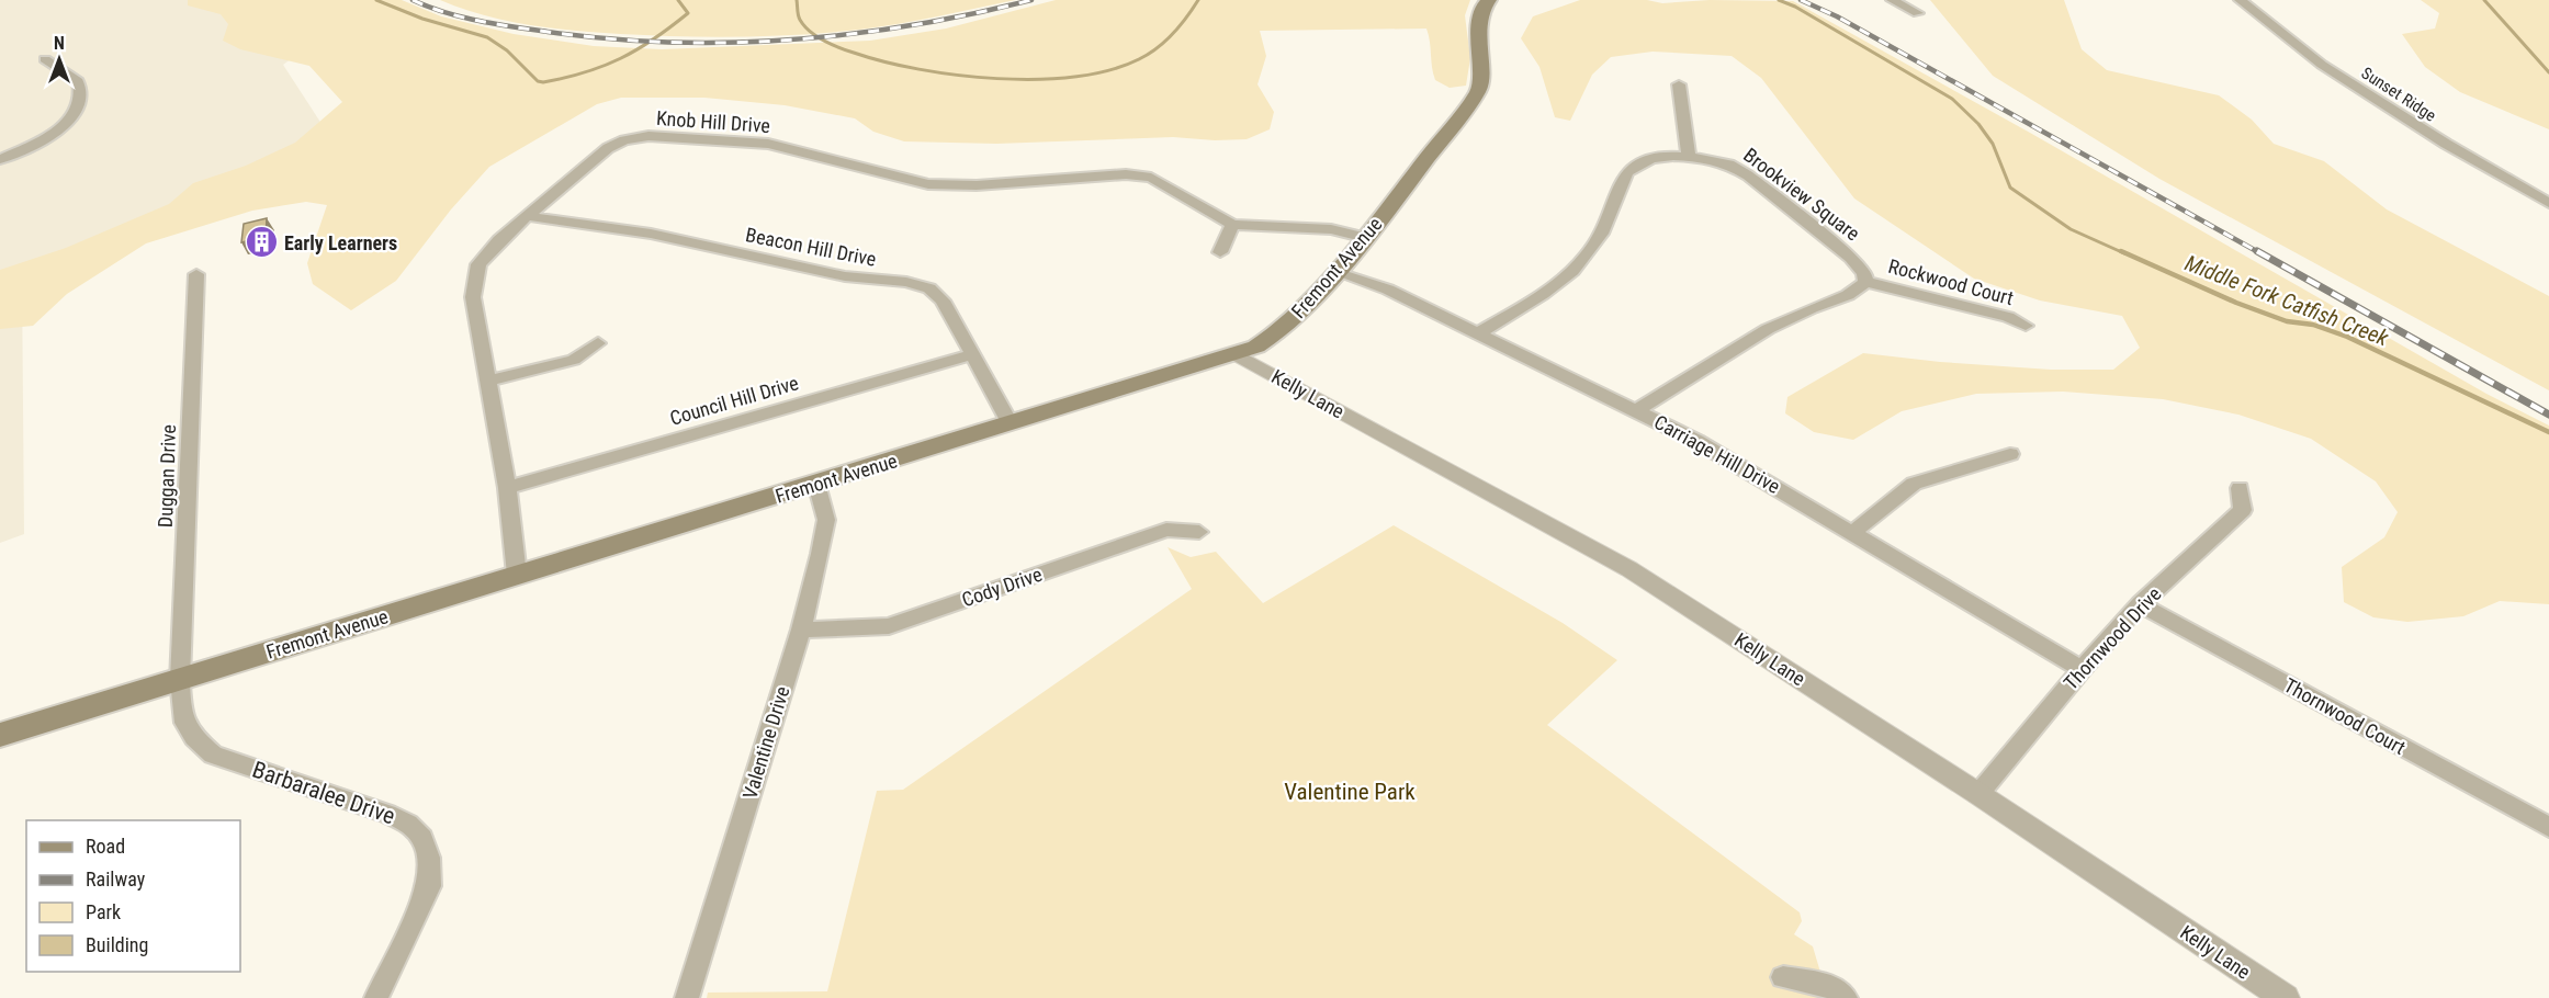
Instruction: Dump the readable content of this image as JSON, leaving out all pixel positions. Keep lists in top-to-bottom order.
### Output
{
  "streets": {
    "main road": ["Fremont Avenue"],
    "street": [
      "Sunset Ridge",
      "Knob Hill Drive",
      "Brookview Square",
      "Beacon Hill Drive",
      "Rockwood Court",
      "Kelly Lane",
      "Council Hill Drive",
      "Carriage Hill Drive",
      "Duggan Drive",
      "Cody Drive",
      "Thornwood Drive",
      "Thornwood Court",
      "Valentine Drive",
      "Barbaralee Drive"
    ]
  },
  "crossings": [
    ["Knob Hill Drive", "Beacon Hill Drive"],
    ["Knob Hill Drive", "Fremont Avenue"],
    ["Knob Hill Drive", "Council Hill Drive"],
    ["Brookview Square", "Rockwood Court"],
    ["Brookview Square", "Carriage Hill Drive"],
    ["Beacon Hill Drive", "Fremont Avenue"],
    ["Beacon Hill Drive", "Council Hill Drive"],
    ["Fremont Avenue", "Kelly Lane"],
    ["Fremont Avenue", "Carriage Hill Drive"],
    ["Fremont Avenue", "Duggan Drive"],
    ["Fremont Avenue", "Valentine Drive"],
    ["Fremont Avenue", "Barbaralee Drive"],
    ["Kelly Lane", "Thornwood Drive"],
    ["Carriage Hill Drive", "Thornwood Drive"],
    ["Duggan Drive", "Barbaralee Drive"],
    ["Cody Drive", "Valentine Drive"],
    ["Thornwood Drive", "Thornwood Court"]
  ],
  "water": ["Middle Fork Catfish Creek"],
  "parks": ["Valentine Park"],
  "places": {
    "building": ["Early Learners"]
  },
  "legend": [
    "Road",
    "Railway",
    "Park",
    "Building"
  ],
  "north": "top"
}
